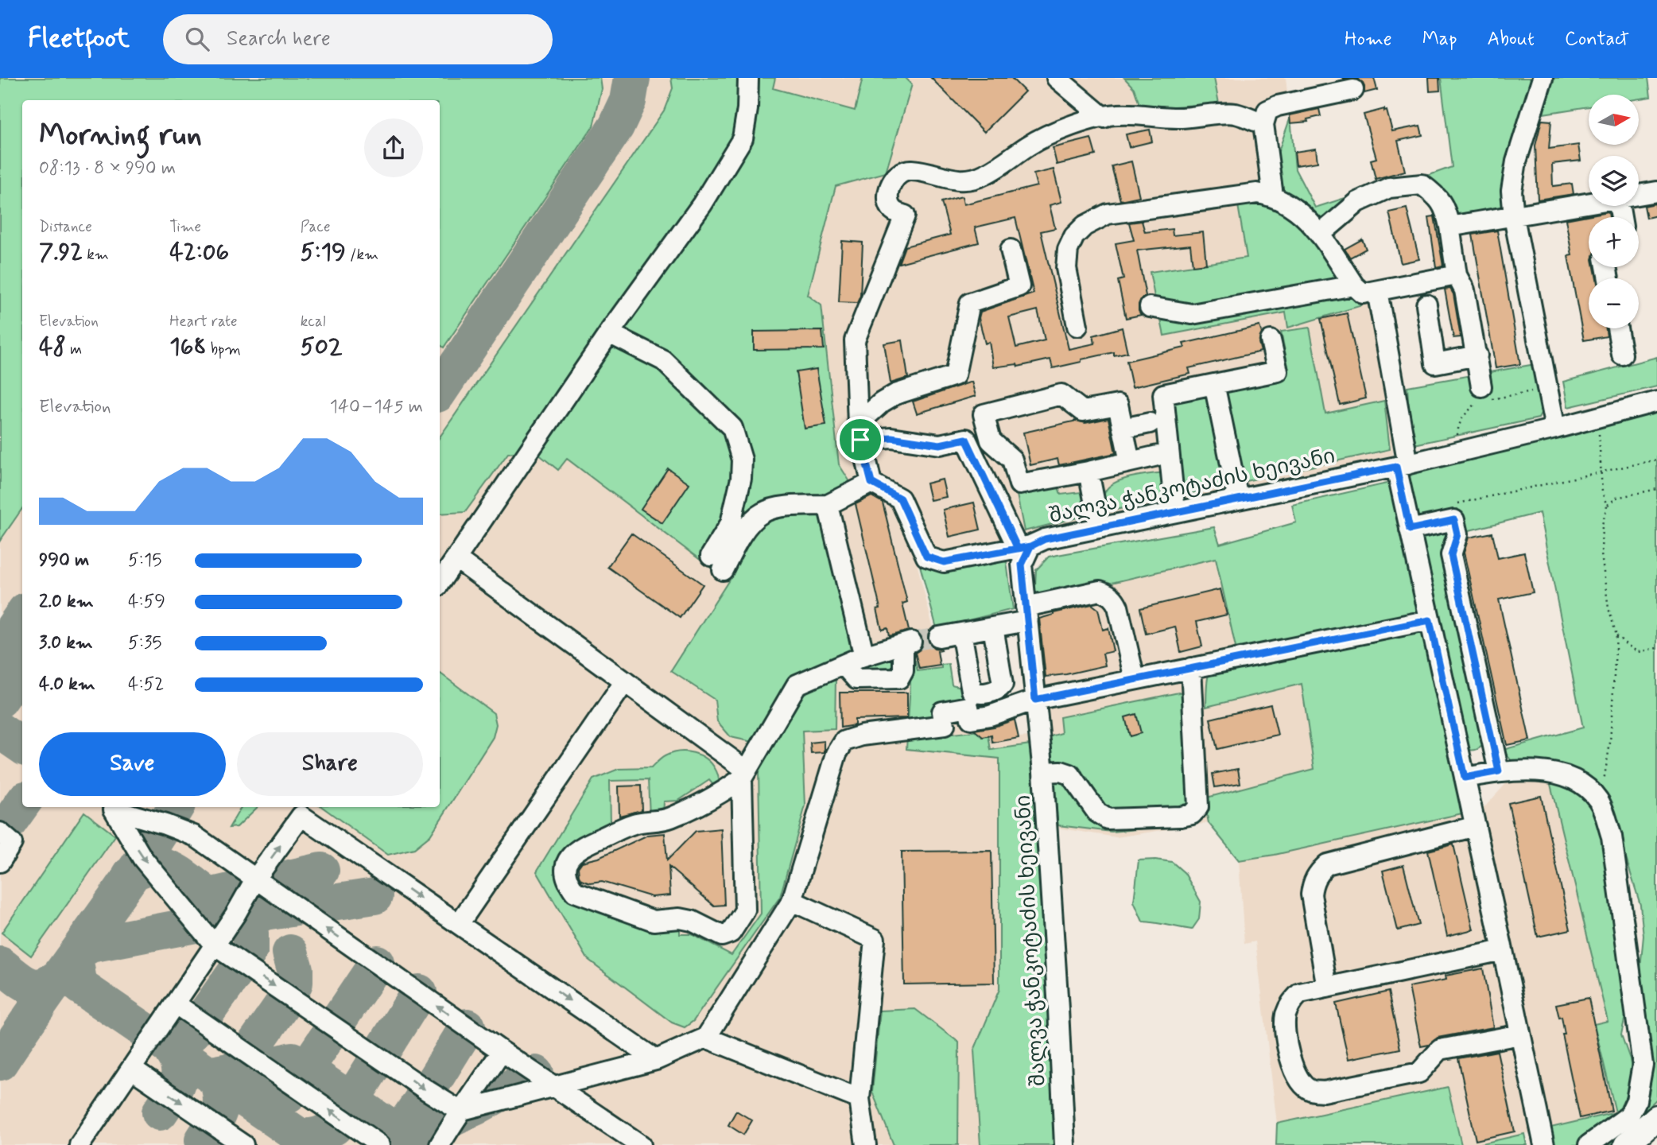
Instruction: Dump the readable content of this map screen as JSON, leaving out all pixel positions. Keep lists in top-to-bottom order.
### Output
{
  "streets": {
    "street": ["შალვა ჭანკოტაძის ხეივანი"]
  },
  "north": "right",
  "page": {
    "header": "Fleetfoot",
    "search": "Search here",
    "nav": [
      "Home",
      "Map",
      "About",
      "Contact"
    ],
    "map_buttons": ["+", "−"],
    "heading": ["Morning run", "08:13 · 8 × 990 m"],
    "stats": [
      ["Distance", "7.92 km"],
      ["Time", "42:06"],
      ["Pace", "5:19 /km"],
      ["Elevation", "48 m"],
      ["Heart rate", "168 bpm"],
      ["kcal", "502"]
    ],
    "chart": ["Elevation", "140–145 m"],
    "list": [
      {
        "name": "990 m",
        "note": "5:15"
      },
      {
        "name": "2.0 km",
        "note": "4:59"
      },
      {
        "name": "3.0 km",
        "note": "5:35"
      },
      {
        "name": "4.0 km",
        "note": "4:52"
      }
    ],
    "buttons": ["Save", "Share"]
  }
}
